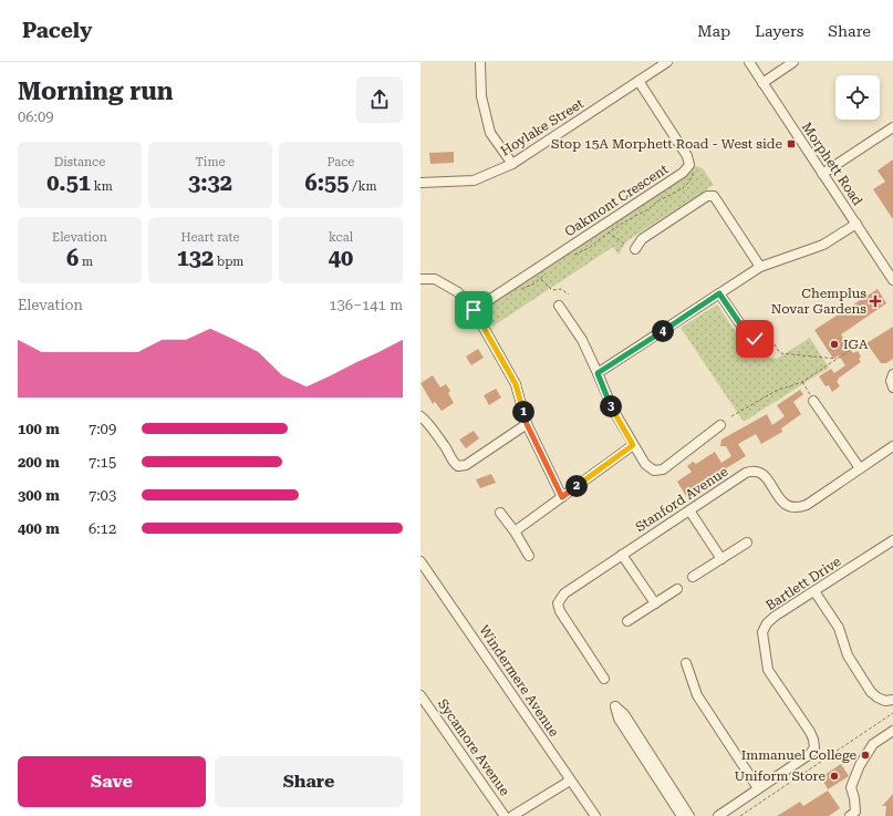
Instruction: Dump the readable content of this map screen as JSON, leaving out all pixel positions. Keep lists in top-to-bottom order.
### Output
{
  "streets": {
    "street": [
      "Hoylake Street",
      "Morphett Road",
      "Oakmont Crescent",
      "Stanford Avenue",
      "Bartlett Drive",
      "Windermere Avenue",
      "Sycamore Avenue"
    ]
  },
  "crossings": [
    ["Hoylake Street", "Oakmont Crescent"]
  ],
  "places": {
    "transit": ["Stop 15A Morphett Road - West side"],
    "health": ["Chemplus Novar Gardens"],
    "other": ["IGA", "Immanuel College", "Uniform Store"]
  },
  "page": {
    "header": "Pacely",
    "nav": ["Map", "Layers", "Share"],
    "heading": ["Morning run", "06:09"],
    "stats": [
      ["Distance", "0.51 km"],
      ["Time", "3:32"],
      ["Pace", "6:55 /km"],
      ["Elevation", "6 m"],
      ["Heart rate", "132 bpm"],
      ["kcal", "40"]
    ],
    "chart": ["Elevation", "136–141 m"],
    "pins": [
      "4",
      "3",
      "1",
      "2"
    ],
    "list": [
      {
        "name": "100 m",
        "note": "7:09"
      },
      {
        "name": "200 m",
        "note": "7:15"
      },
      {
        "name": "300 m",
        "note": "7:03"
      },
      {
        "name": "400 m",
        "note": "6:12"
      }
    ],
    "buttons": ["Save", "Share"]
  }
}
